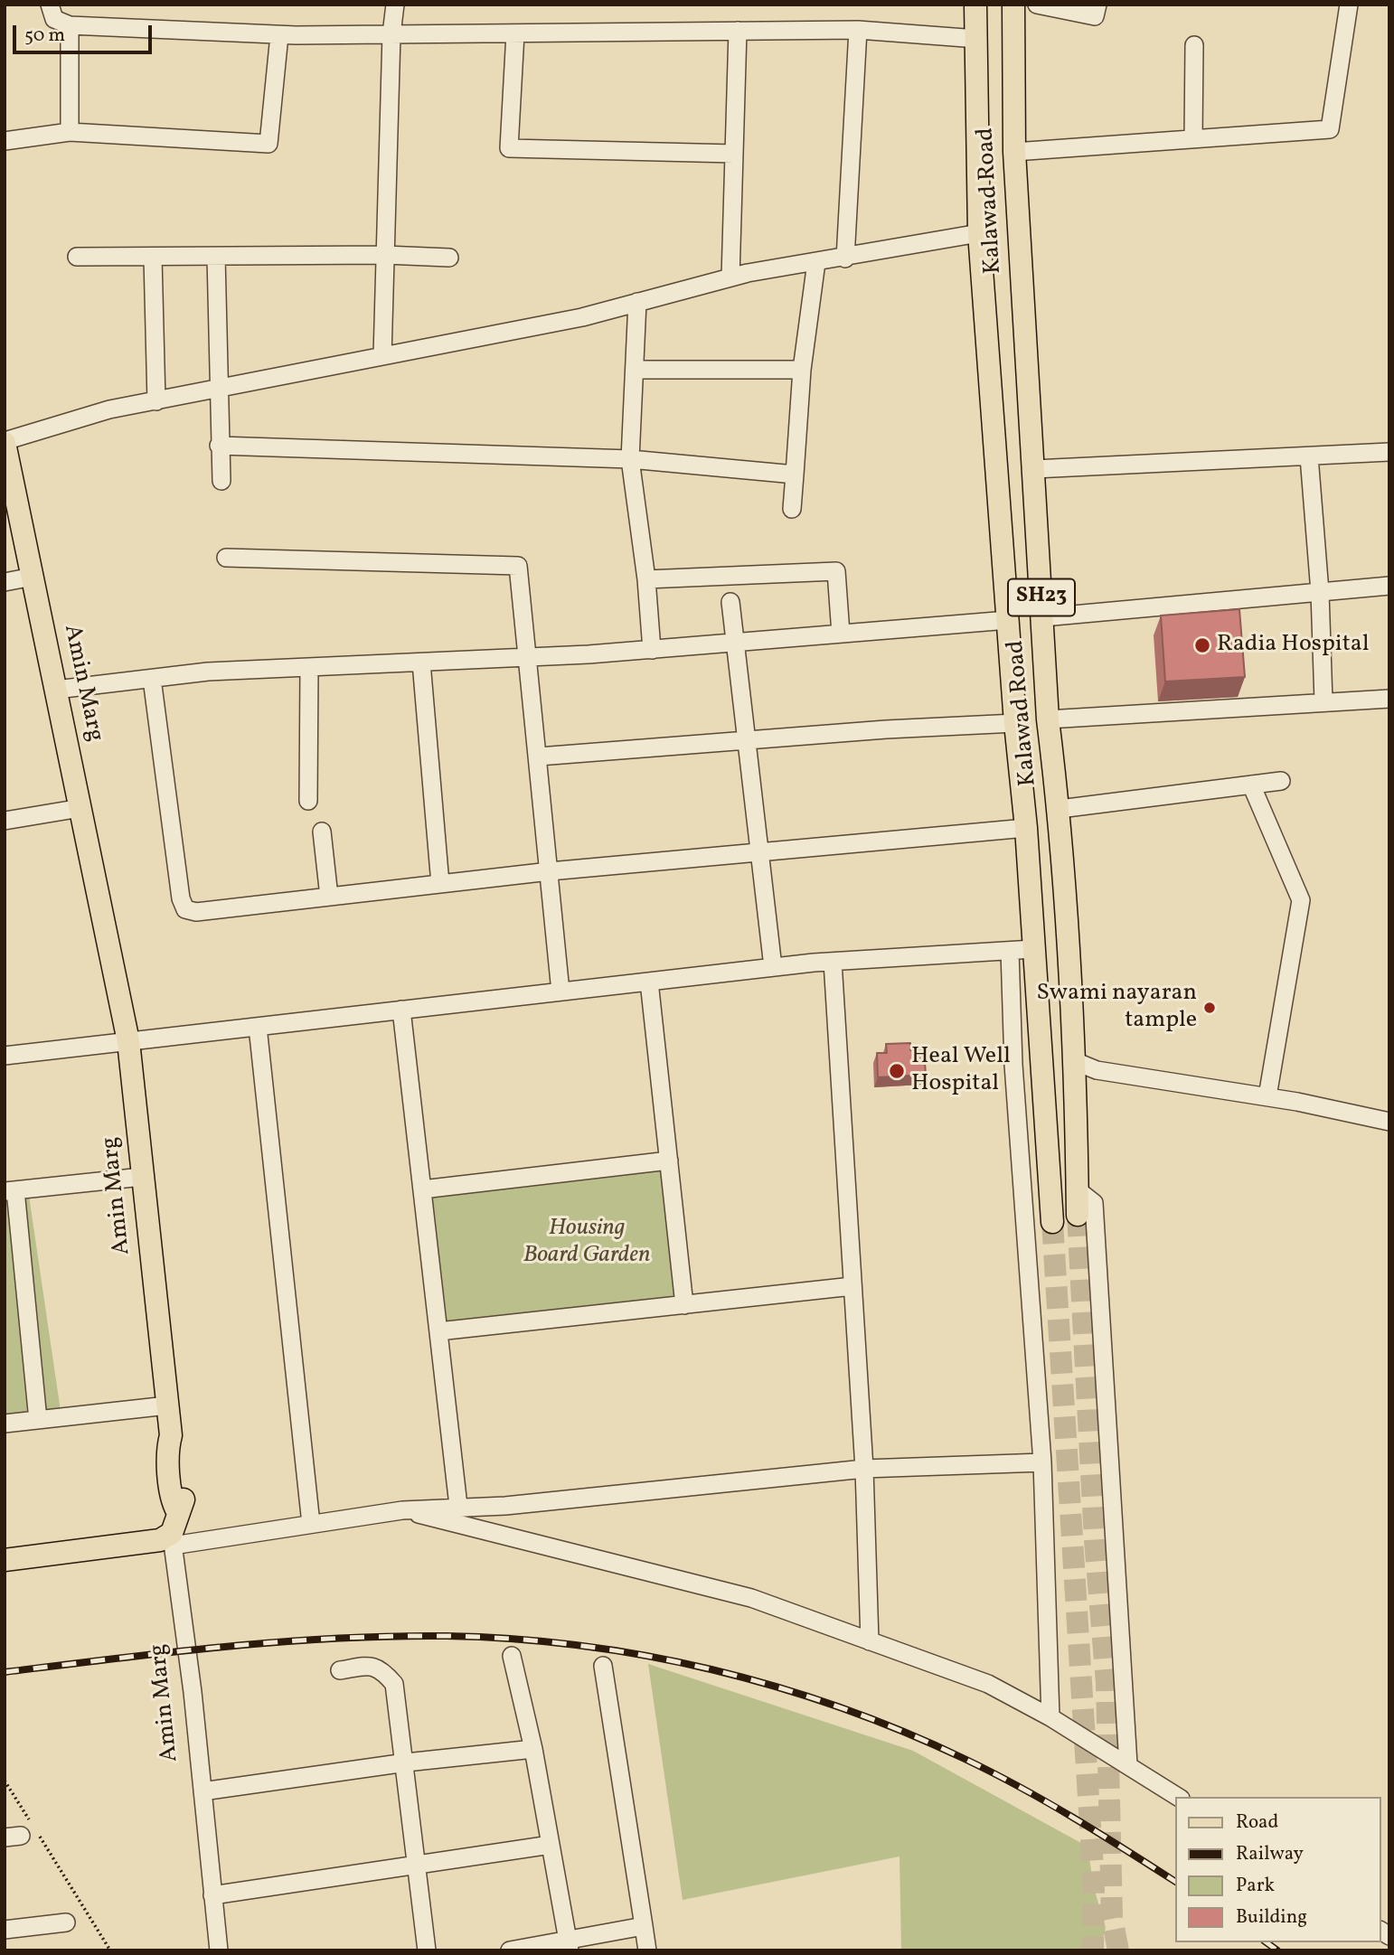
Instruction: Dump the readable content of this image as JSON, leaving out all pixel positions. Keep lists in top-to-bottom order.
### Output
{
  "streets": {
    "main road": ["Kalawad Road", "SH23", "Amin Marg"]
  },
  "crossings": [
    ["Kalawad Road", "SH23"]
  ],
  "parks": ["Housing Board Garden"],
  "places": ["Radia Hospital", "Swami nayaran tample", "Heal Well Hospital"],
  "legend": [
    "Road",
    "Railway",
    "Park",
    "Building"
  ],
  "scale_bar": "50 m"
}
